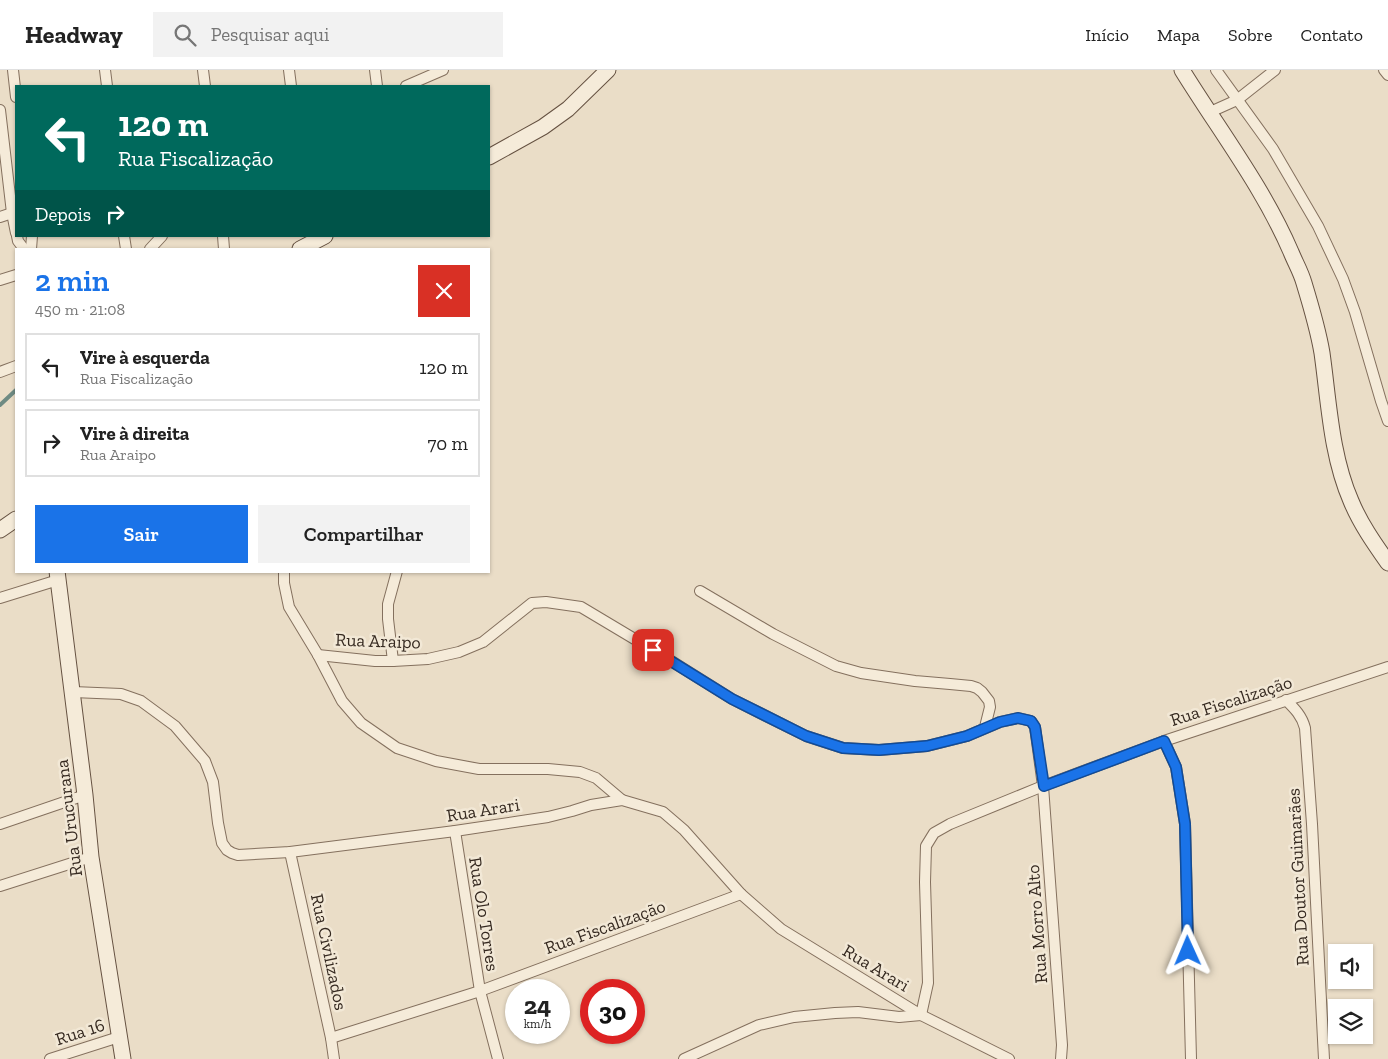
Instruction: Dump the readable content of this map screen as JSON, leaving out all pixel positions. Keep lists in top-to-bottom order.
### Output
{
  "streets": {
    "main road": ["Rua Urucurana"],
    "street": [
      "Rua Araipo",
      "Rua Fiscalização",
      "Rua Arari",
      "Rua Doutor Guimarães",
      "Rua Olo Torres",
      "Rua Morro Alto",
      "Rua Civilizados",
      "Rua 16"
    ]
  },
  "crossings": [
    ["Rua Araipo", "Rua Fiscalização"],
    ["Rua Araipo", "Rua Morro Alto"],
    ["Rua Fiscalização", "Rua Arari"],
    ["Rua Fiscalização", "Rua Doutor Guimarães"],
    ["Rua Fiscalização", "Rua Olo Torres"],
    ["Rua Fiscalização", "Rua Morro Alto"],
    ["Rua Fiscalização", "Rua Civilizados"],
    ["Rua Arari", "Rua Urucurana"],
    ["Rua Arari", "Rua Olo Torres"],
    ["Rua Arari", "Rua Civilizados"],
    ["Rua Urucurana", "Rua 16"]
  ],
  "page": {
    "header": "Headway",
    "search": "Pesquisar aqui",
    "nav": [
      "Início",
      "Mapa",
      "Sobre",
      "Contato"
    ],
    "turn": ["120 m", "Rua Fiscalização"],
    "then": "Depois",
    "heading": ["2 min", "450 m · 21:08"],
    "list": [
      {
        "name": "Vire à esquerda",
        "note": "Rua Fiscalização",
        "value": "120 m"
      },
      {
        "name": "Vire à direita",
        "note": "Rua Araipo",
        "value": "70 m"
      }
    ],
    "buttons": ["Sair", "Compartilhar"],
    "speed": "24 km/h",
    "limit": "30"
  }
}
